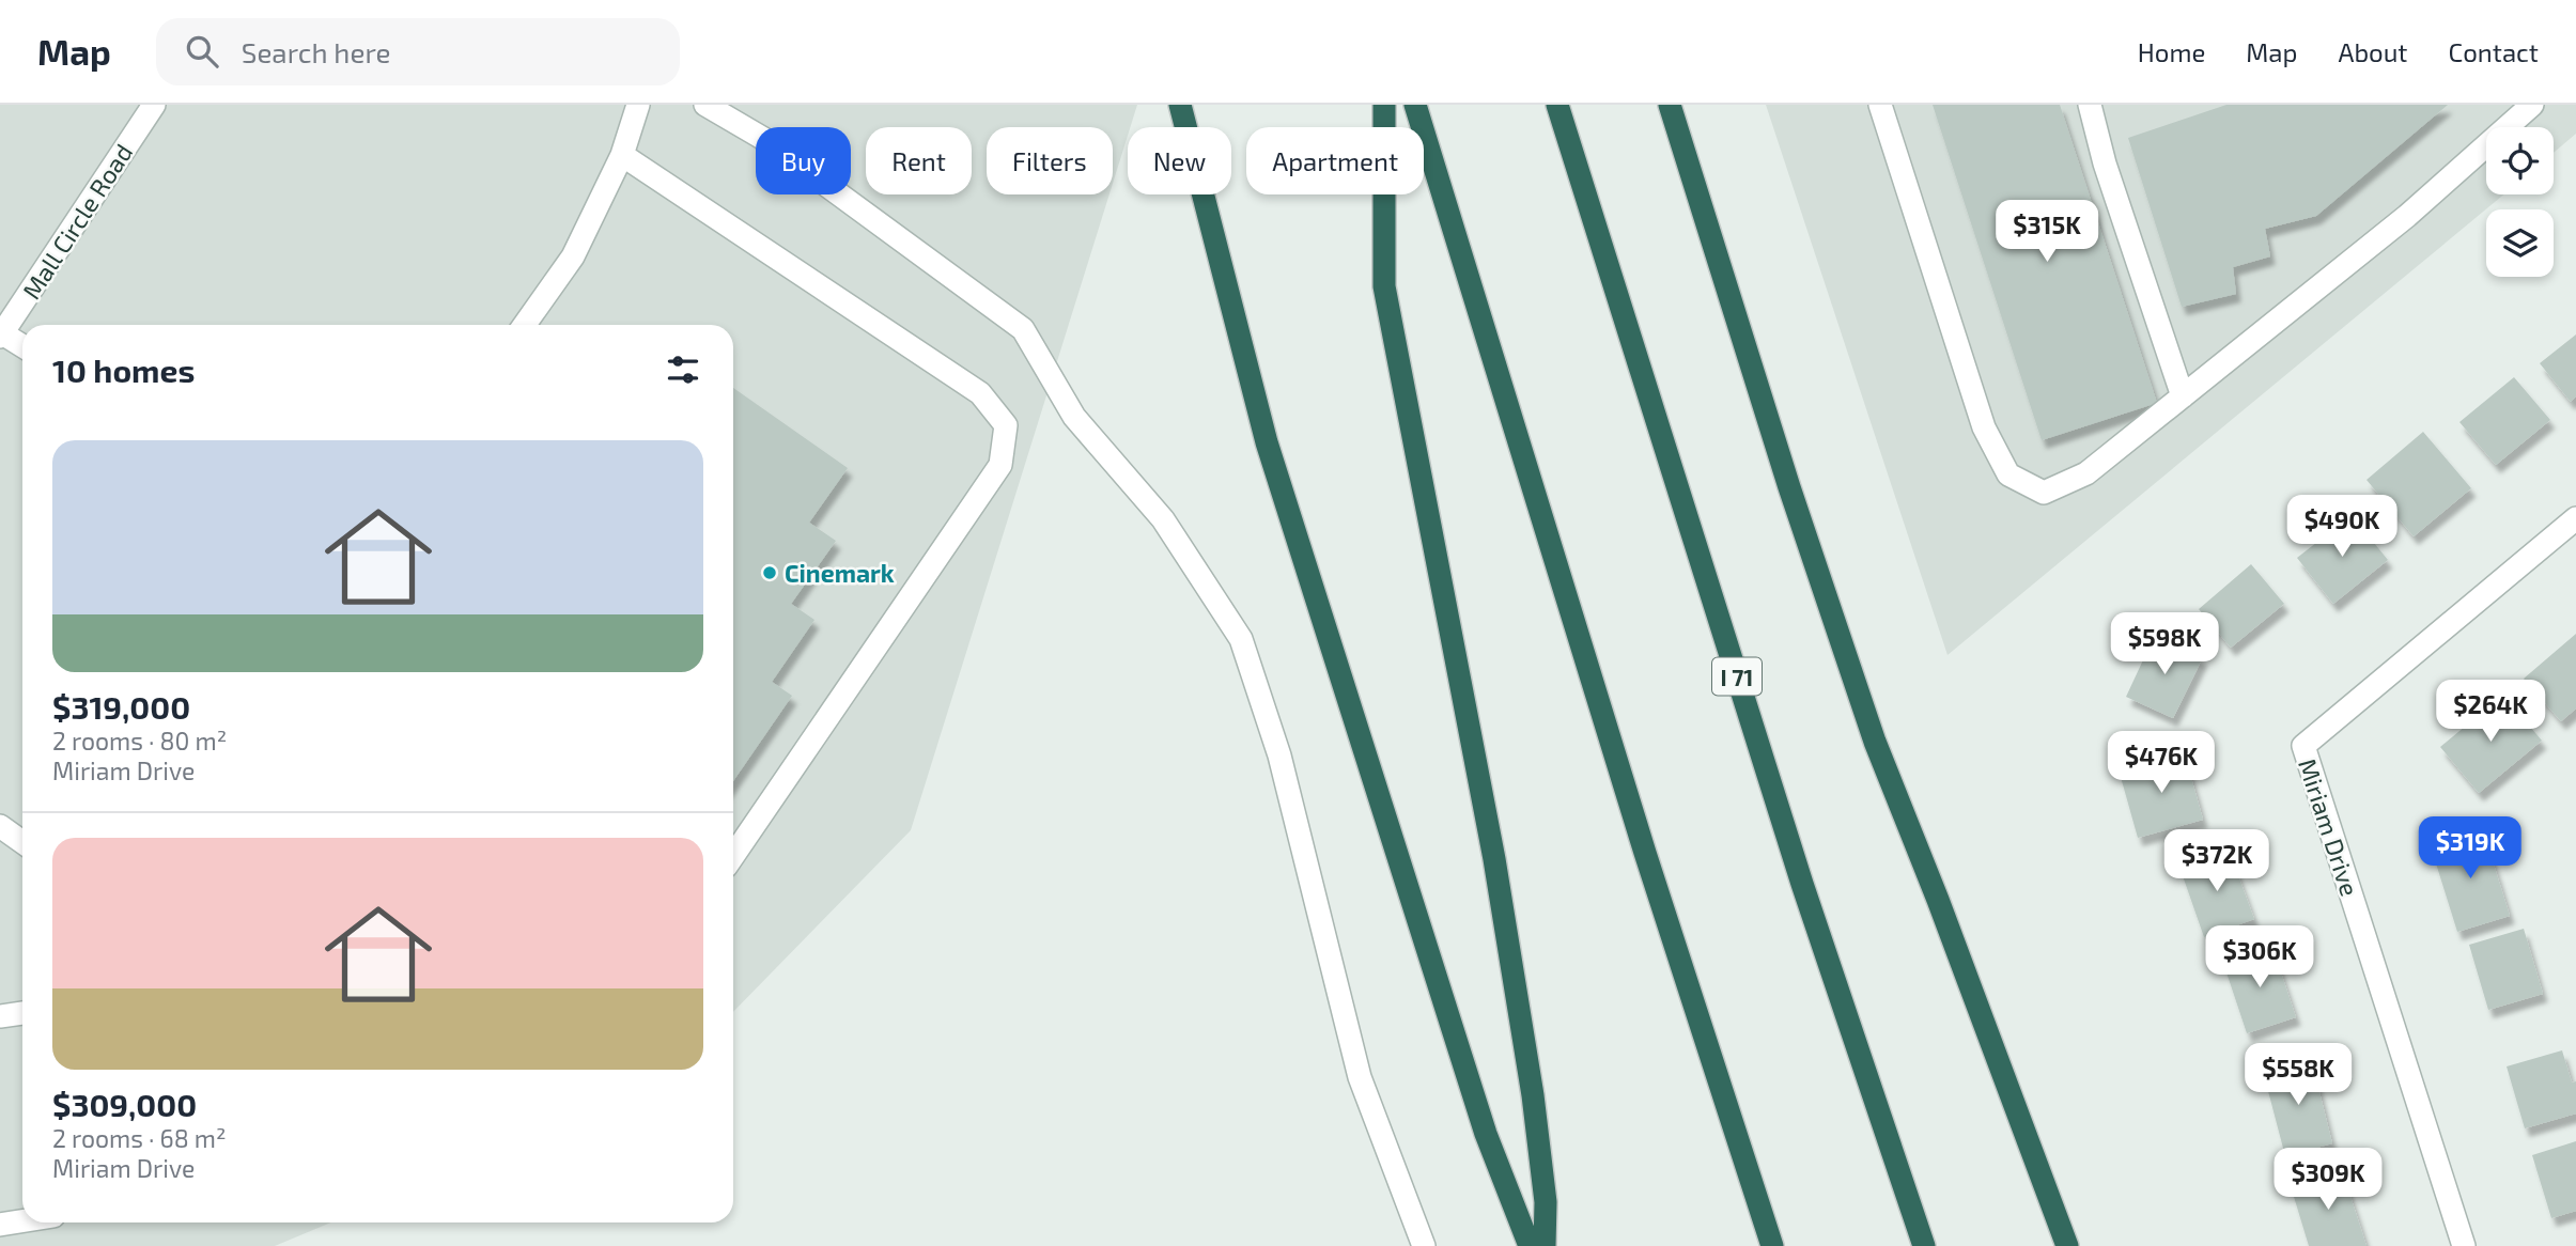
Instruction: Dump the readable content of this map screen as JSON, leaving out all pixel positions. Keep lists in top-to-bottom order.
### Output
{
  "streets": {
    "highway": ["I 71"],
    "street": ["Mall Circle Road", "Miriam Drive"]
  },
  "places": ["Cinemark"],
  "page": {
    "header": "Map",
    "search": "Search here",
    "nav": [
      "Home",
      "Map",
      "About",
      "Contact"
    ],
    "chip": [
      "Buy",
      "Rent",
      "Filters",
      "New",
      "Apartment"
    ],
    "price": [
      "$315K",
      "$490K",
      "$598K",
      "$264K",
      "$476K",
      "$319K",
      "$372K",
      "$306K",
      "$558K",
      "$309K"
    ],
    "heading": "10 homes",
    "list": [
      {
        "name": "$319,000",
        "note": "2 rooms · 80 m² · Miriam Drive"
      },
      {
        "name": "$309,000",
        "note": "2 rooms · 68 m² · Miriam Drive"
      }
    ]
  }
}
